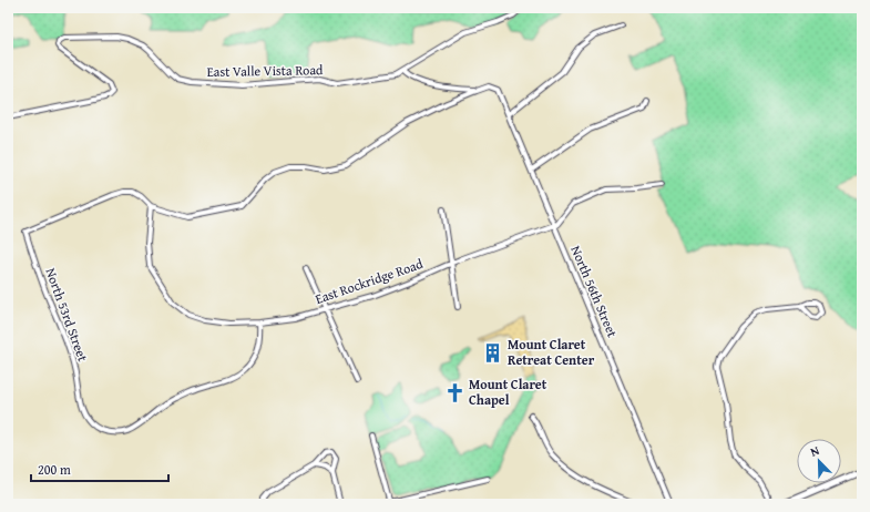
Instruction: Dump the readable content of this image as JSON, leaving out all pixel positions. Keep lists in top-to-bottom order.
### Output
{
  "streets": {
    "street": [
      "East Valle Vista Road",
      "East Rockridge Road",
      "North 56th Street",
      "North 53rd Street"
    ]
  },
  "crossings": [
    ["East Rockridge Road", "North 56th Street"],
    ["East Rockridge Road", "North 53rd Street"]
  ],
  "places": {
    "building": ["Mount Claret Retreat Center"],
    "church": ["Mount Claret Chapel"]
  },
  "scale_bar": "200 m",
  "north": "top left"
}
